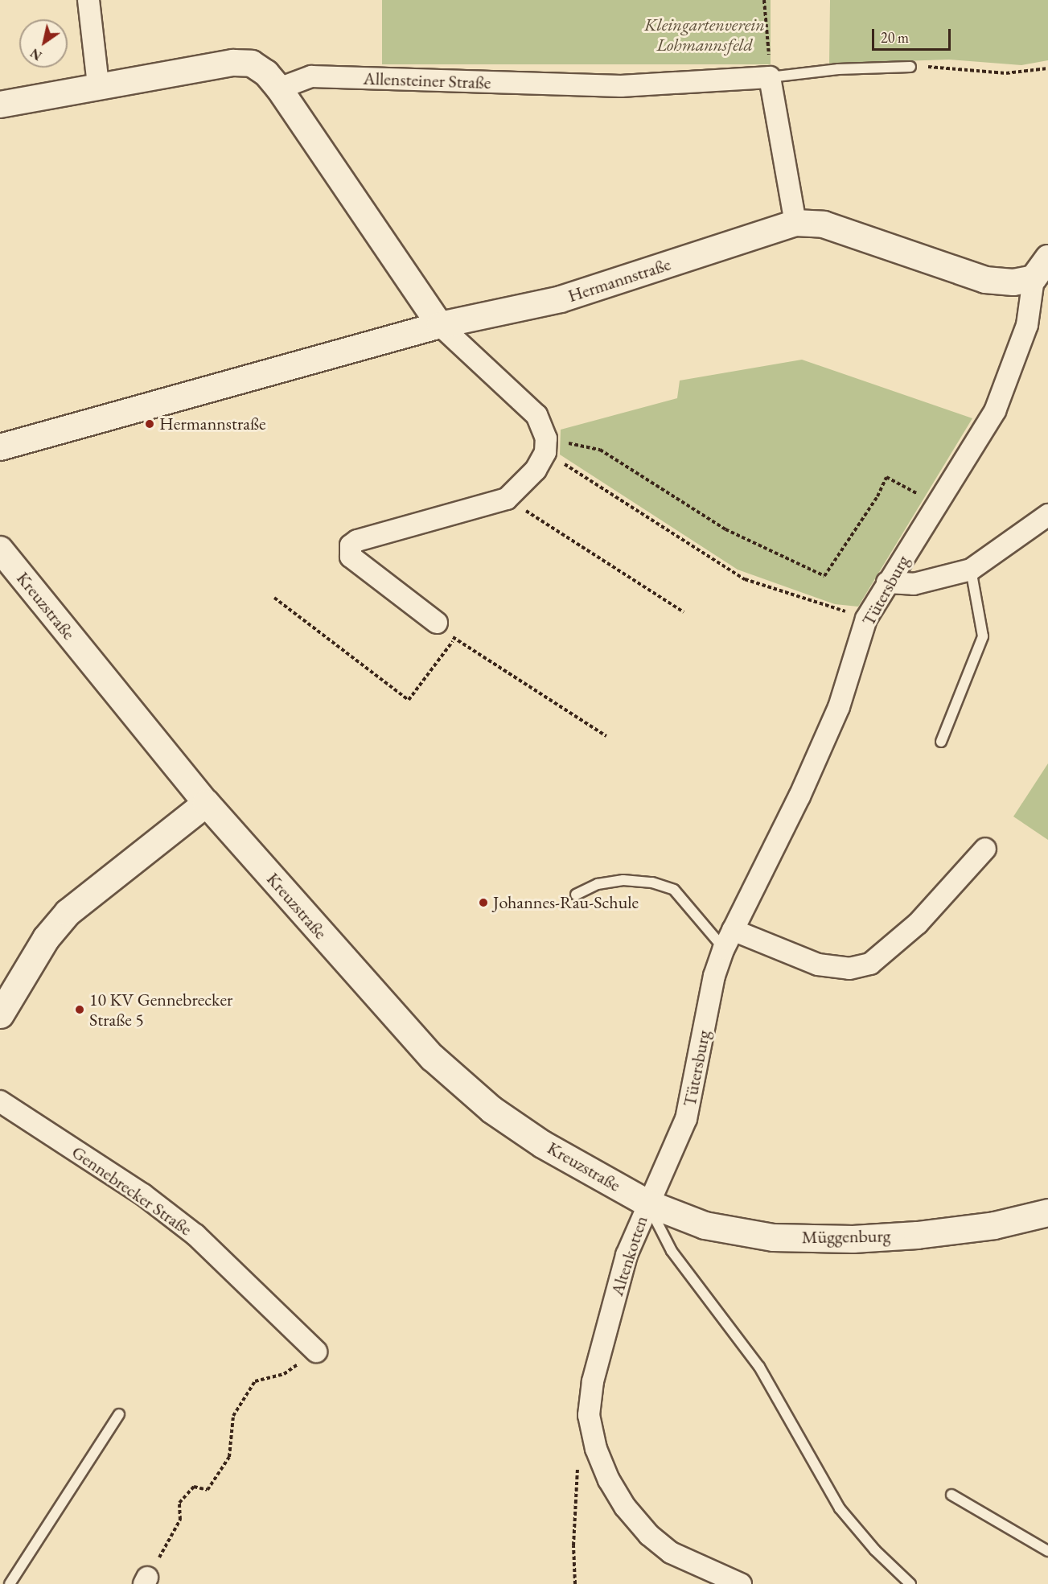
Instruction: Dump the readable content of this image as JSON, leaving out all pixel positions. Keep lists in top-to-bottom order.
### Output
{
  "streets": {
    "main road": ["Kreuzstraße", "Müggenburg"],
    "street": [
      "Allensteiner Straße",
      "Hermannstraße",
      "Tütersburg",
      "Gennebrecker Straße",
      "Altenkotten"
    ]
  },
  "crossings": [
    ["Hermannstraße", "Tütersburg"],
    ["Tütersburg", "Kreuzstraße"],
    ["Tütersburg", "Müggenburg"],
    ["Tütersburg", "Altenkotten"],
    ["Kreuzstraße", "Müggenburg"],
    ["Kreuzstraße", "Altenkotten"],
    ["Müggenburg", "Altenkotten"]
  ],
  "parks": ["Kleingartenverein Lohmannsfeld"],
  "places": ["Hermannstraße", "Johannes-Rau-Schule", "10 KV Gennebrecker Straße 5"],
  "scale_bar": "20 m",
  "north": "bottom left"
}
